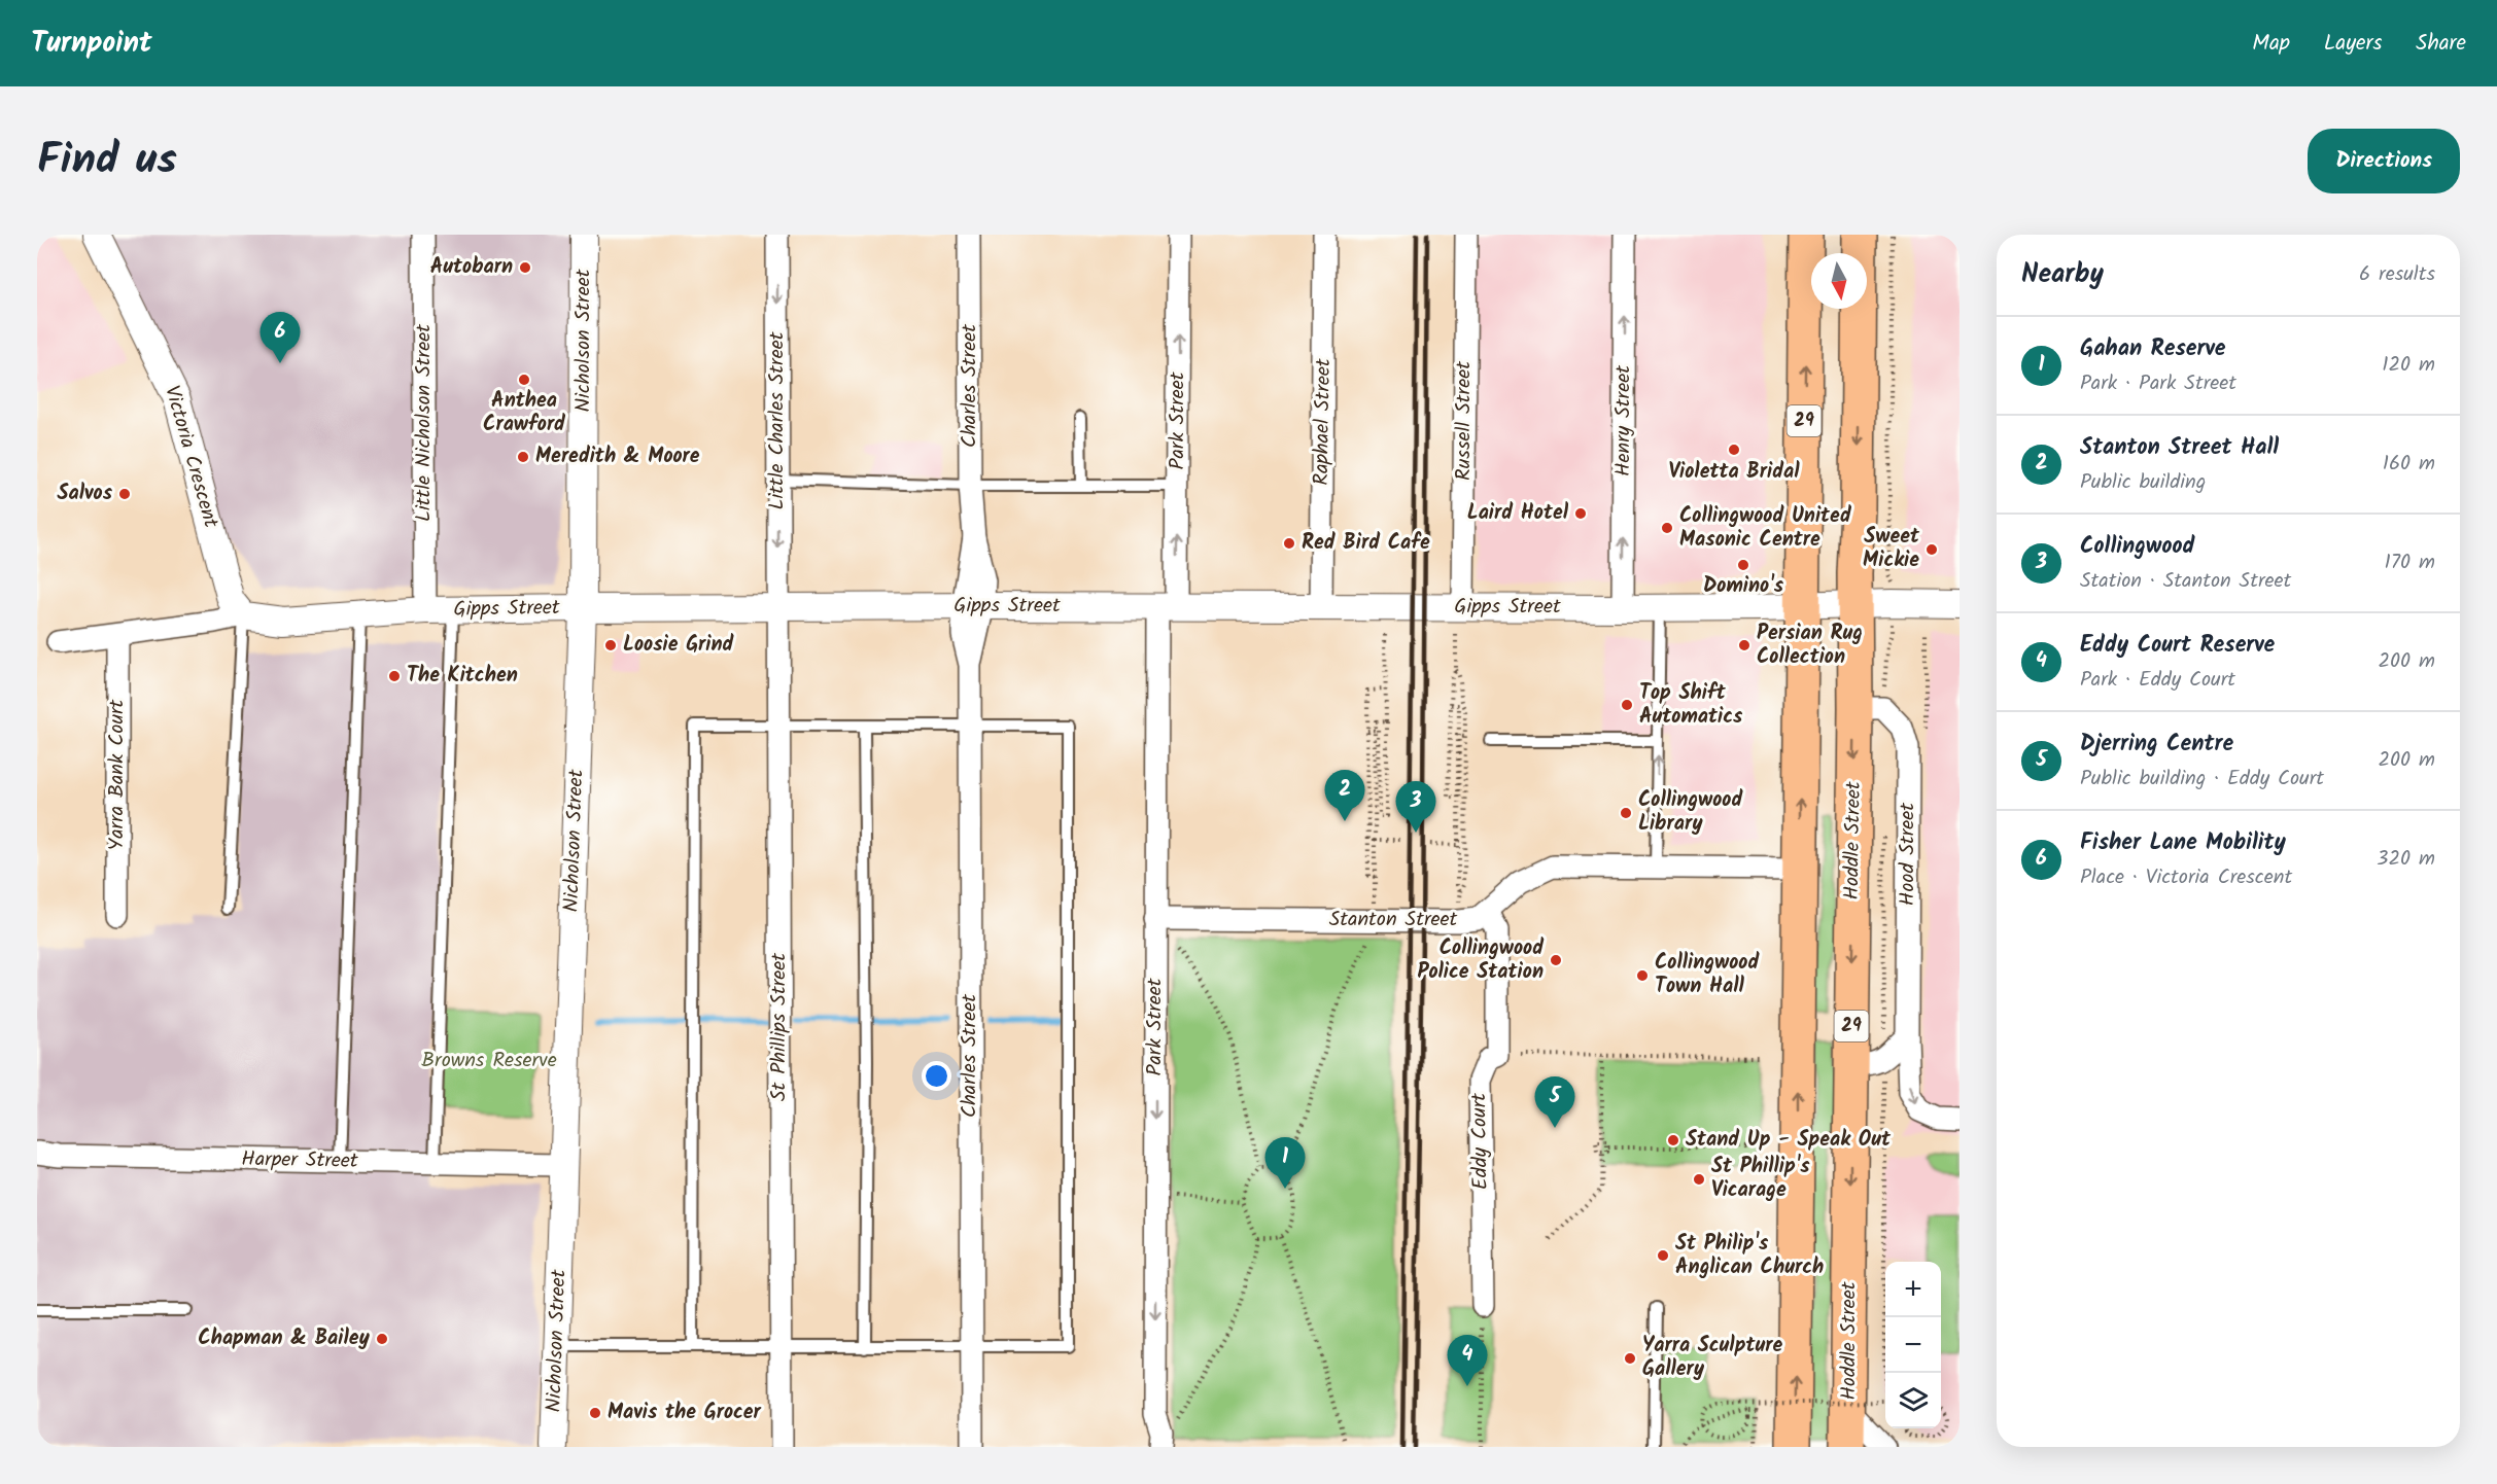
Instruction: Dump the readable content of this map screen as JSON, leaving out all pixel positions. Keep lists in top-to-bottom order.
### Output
{
  "streets": {
    "highway": ["29", "Hoddle Street"],
    "street": [
      "Nicholson Street",
      "Charles Street",
      "Little Charles Street",
      "Park Street",
      "Russell Street",
      "Henry Street",
      "Raphael Street",
      "Little Nicholson Street",
      "Victoria Crescent",
      "Gipps Street",
      "Yarra Bank Court",
      "Hood Street",
      "Stanton Street",
      "St Phillips Street",
      "Eddy Court",
      "Harper Street"
    ]
  },
  "crossings": [
    ["Nicholson Street", "Gipps Street"],
    ["Nicholson Street", "Harper Street"],
    ["Charles Street", "Gipps Street"],
    ["Little Charles Street", "Gipps Street"],
    ["Little Charles Street", "St Phillips Street"],
    ["Park Street", "Gipps Street"],
    ["Park Street", "Stanton Street"],
    ["Russell Street", "Gipps Street"],
    ["Henry Street", "Gipps Street"],
    ["29", "Gipps Street"],
    ["29", "Stanton Street"],
    ["Raphael Street", "Gipps Street"],
    ["Little Nicholson Street", "Gipps Street"],
    ["Victoria Crescent", "Gipps Street"],
    ["Gipps Street", "Yarra Bank Court"],
    ["Gipps Street", "Hoddle Street"],
    ["Gipps Street", "St Phillips Street"],
    ["Hoddle Street", "Hood Street"],
    ["Stanton Street", "Eddy Court"]
  ],
  "one_way": ["Little Charles Street", "Henry Street"],
  "parks": ["Browns Reserve"],
  "places": [
    "Autobarn",
    "Anthea Crawford",
    "Violetta Bridal",
    "Meredith & Moore",
    "Salvos",
    "Laird Hotel",
    "Collingwood United Masonic Centre",
    "Red Bird Cafe",
    "Sweet Mickie",
    "Domino's",
    "Loosie Grind",
    "Persian Rug Collection",
    "The Kitchen",
    "Top Shift Automatics",
    "Collingwood Library",
    "Collingwood Police Station",
    "Collingwood Town Hall",
    "Stand Up - Speak Out",
    "St Phillip's Vicarage",
    "St Philip's Anglican Church",
    "Chapman & Bailey",
    "Yarra Sculpture Gallery",
    "Mavis the Grocer"
  ],
  "north": "bottom",
  "page": {
    "header": "Turnpoint",
    "nav": ["Map", "Layers", "Share"],
    "title": "Find us",
    "buttons": "Directions",
    "heading": ["Nearby", "6 results"],
    "pins": [
      "6",
      "2",
      "3",
      "5",
      "1",
      "4"
    ],
    "list": [
      {
        "mark": "1",
        "name": "Gahan Reserve",
        "note": "Park · Park Street",
        "value": "120 m"
      },
      {
        "mark": "2",
        "name": "Stanton Street Hall",
        "note": "Public building",
        "value": "160 m"
      },
      {
        "mark": "3",
        "name": "Collingwood",
        "note": "Station · Stanton Street",
        "value": "170 m"
      },
      {
        "mark": "4",
        "name": "Eddy Court Reserve",
        "note": "Park · Eddy Court",
        "value": "200 m"
      },
      {
        "mark": "5",
        "name": "Djerring Centre",
        "note": "Public building · Eddy Court",
        "value": "200 m"
      },
      {
        "mark": "6",
        "name": "Fisher Lane Mobility",
        "note": "Place · Victoria Crescent",
        "value": "320 m"
      }
    ],
    "map_buttons": ["+", "−"]
  }
}
